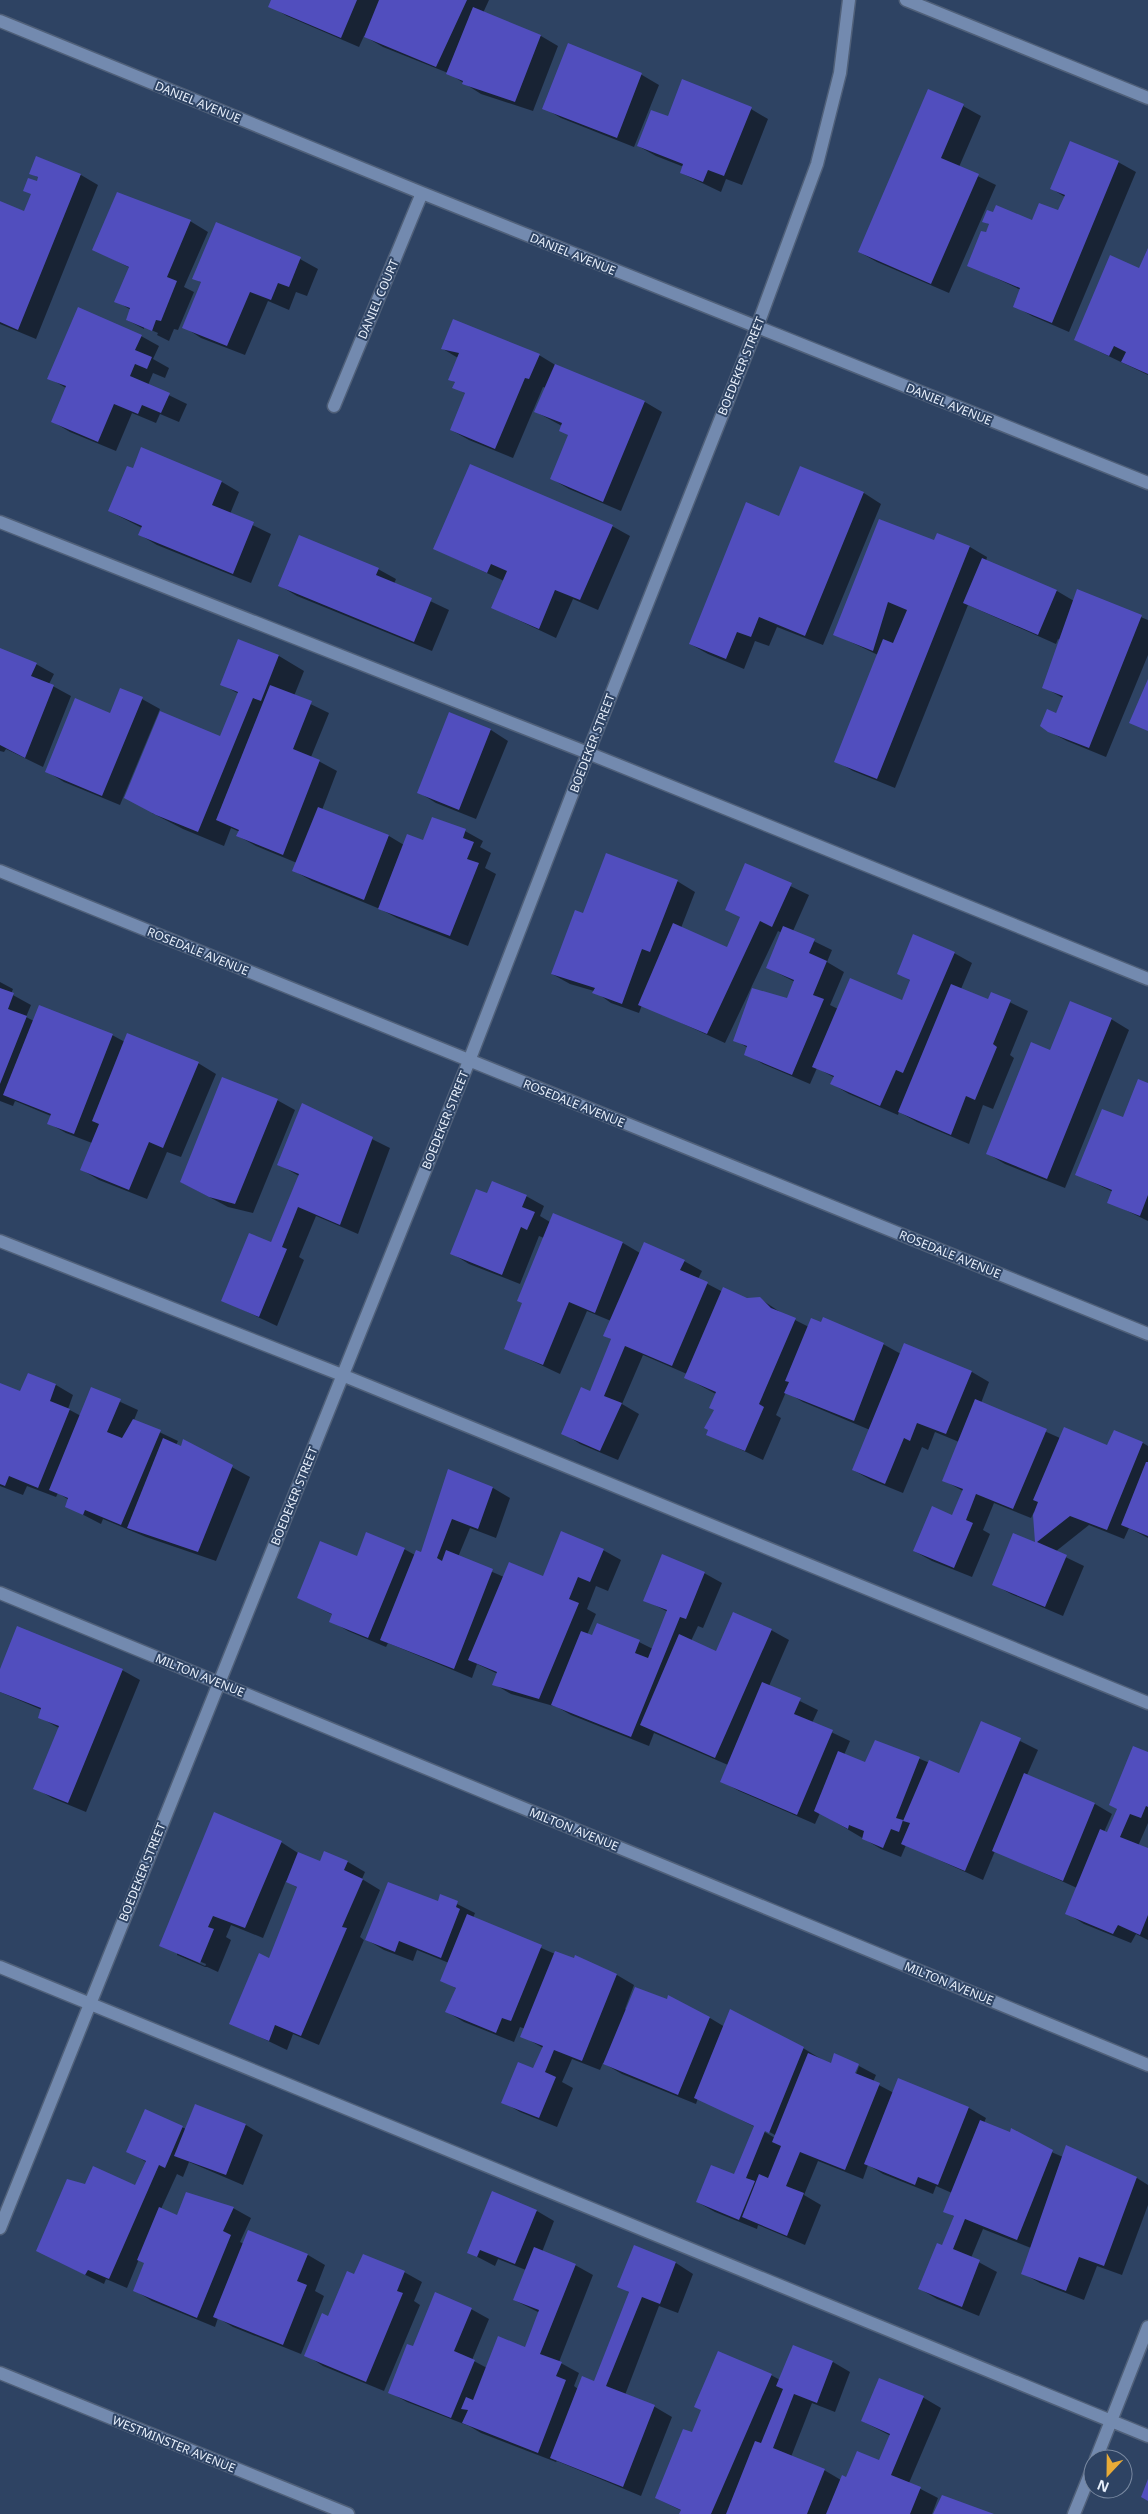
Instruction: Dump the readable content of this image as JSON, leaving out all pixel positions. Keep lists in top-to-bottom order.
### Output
{
  "streets": {
    "street": [
      "DANIEL AVENUE",
      "DANIEL COURT",
      "BOEDEKER STREET",
      "ROSEDALE AVENUE",
      "MILTON AVENUE",
      "WESTMINSTER AVENUE"
    ]
  },
  "crossings": [
    ["DANIEL AVENUE", "DANIEL COURT"],
    ["DANIEL AVENUE", "BOEDEKER STREET"],
    ["BOEDEKER STREET", "ROSEDALE AVENUE"],
    ["BOEDEKER STREET", "MILTON AVENUE"]
  ],
  "north": "bottom"
}
